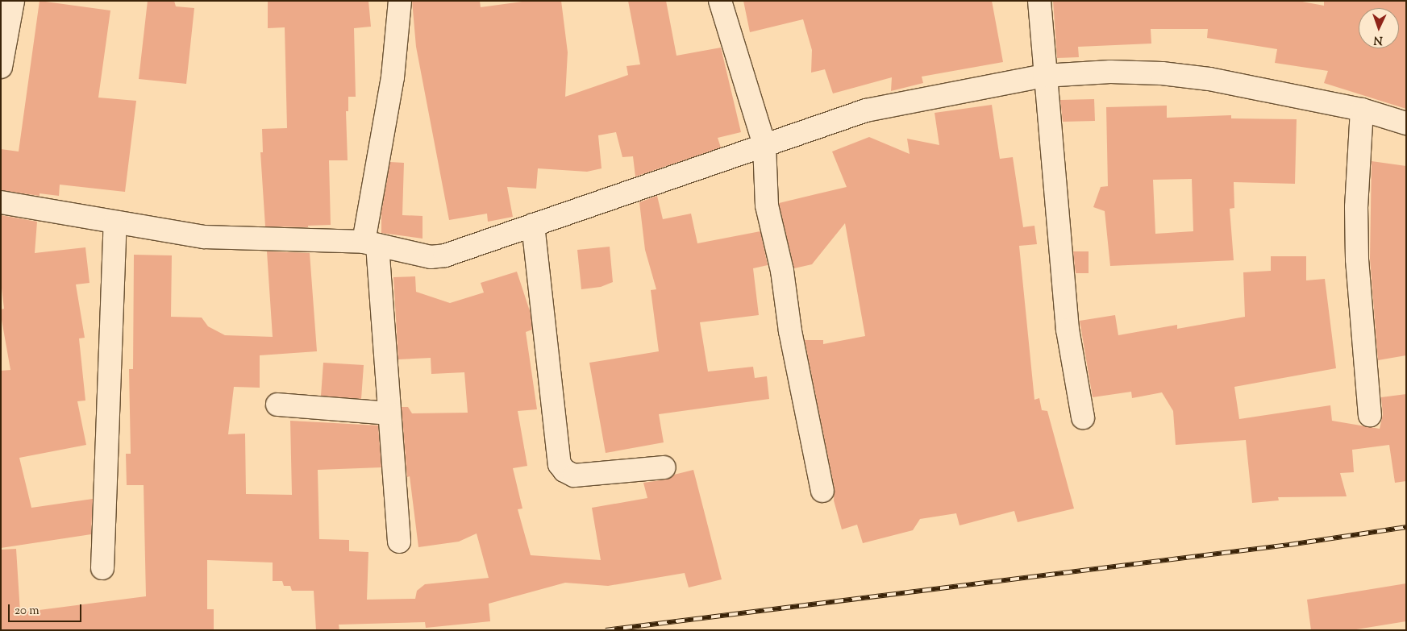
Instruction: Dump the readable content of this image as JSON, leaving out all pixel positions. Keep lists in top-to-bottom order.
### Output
{
  "scale_bar": "20 m",
  "north": "bottom"
}
